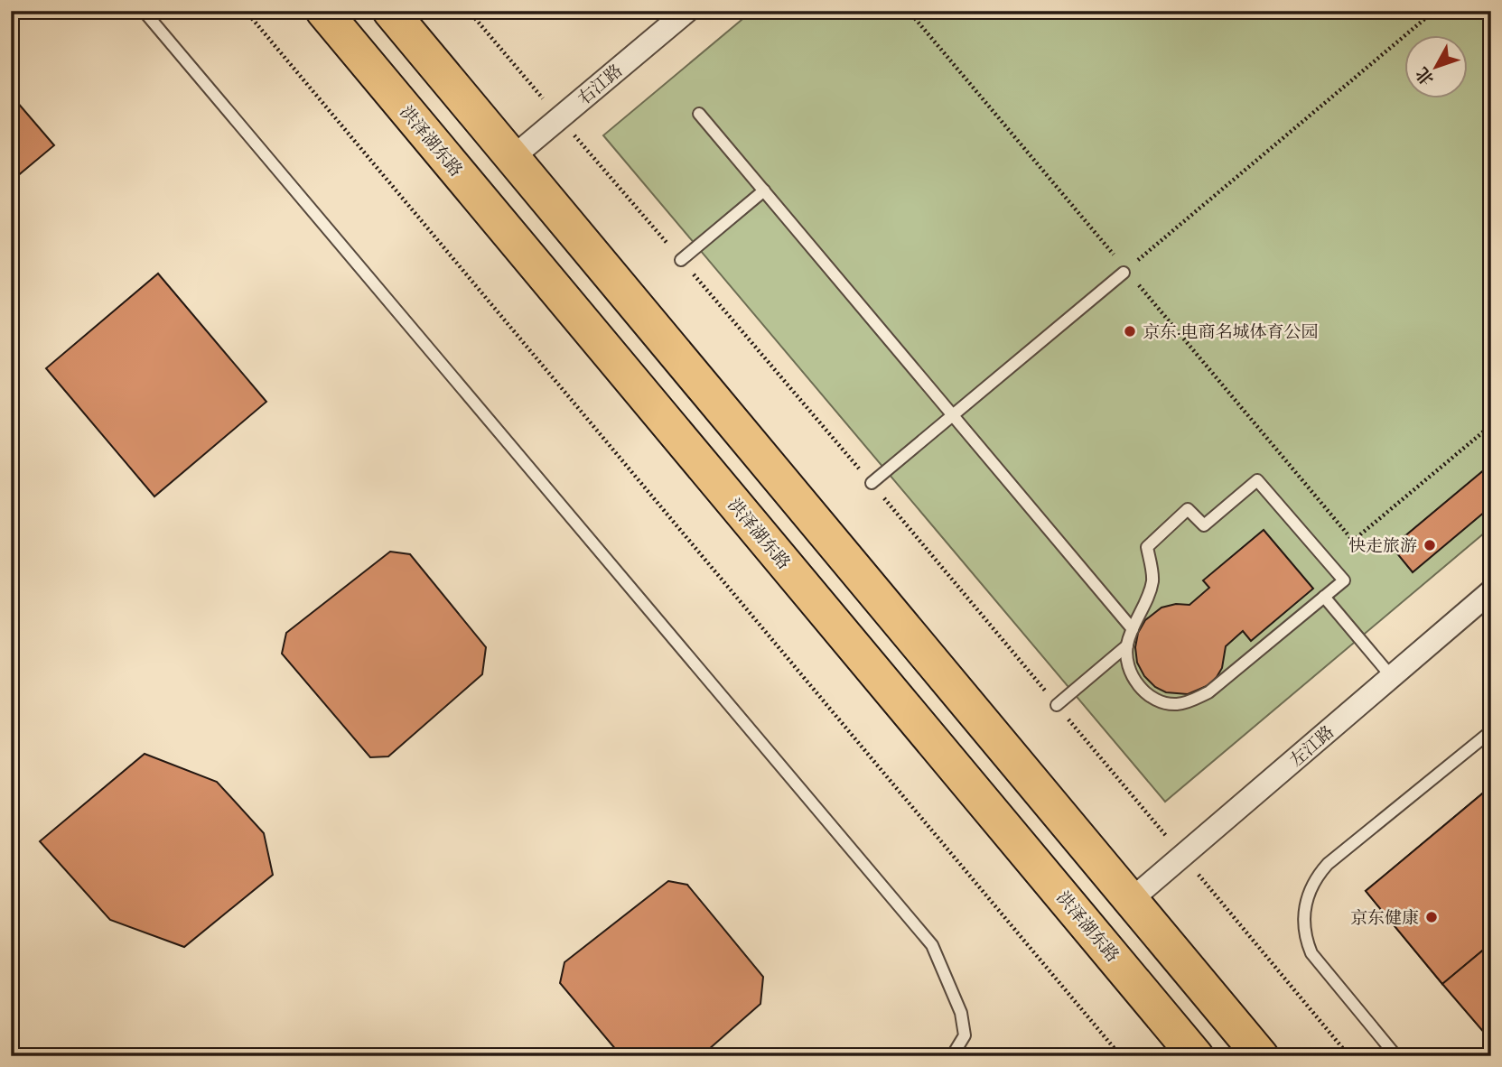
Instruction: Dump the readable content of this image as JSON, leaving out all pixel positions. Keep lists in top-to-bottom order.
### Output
{
  "streets": {
    "main road": ["洪泽湖东路"],
    "street": ["右江路", "左江路"]
  },
  "places": ["京东·电商名城体育公园", "快走旅游", "京东健康"],
  "north": "bottom left"
}
